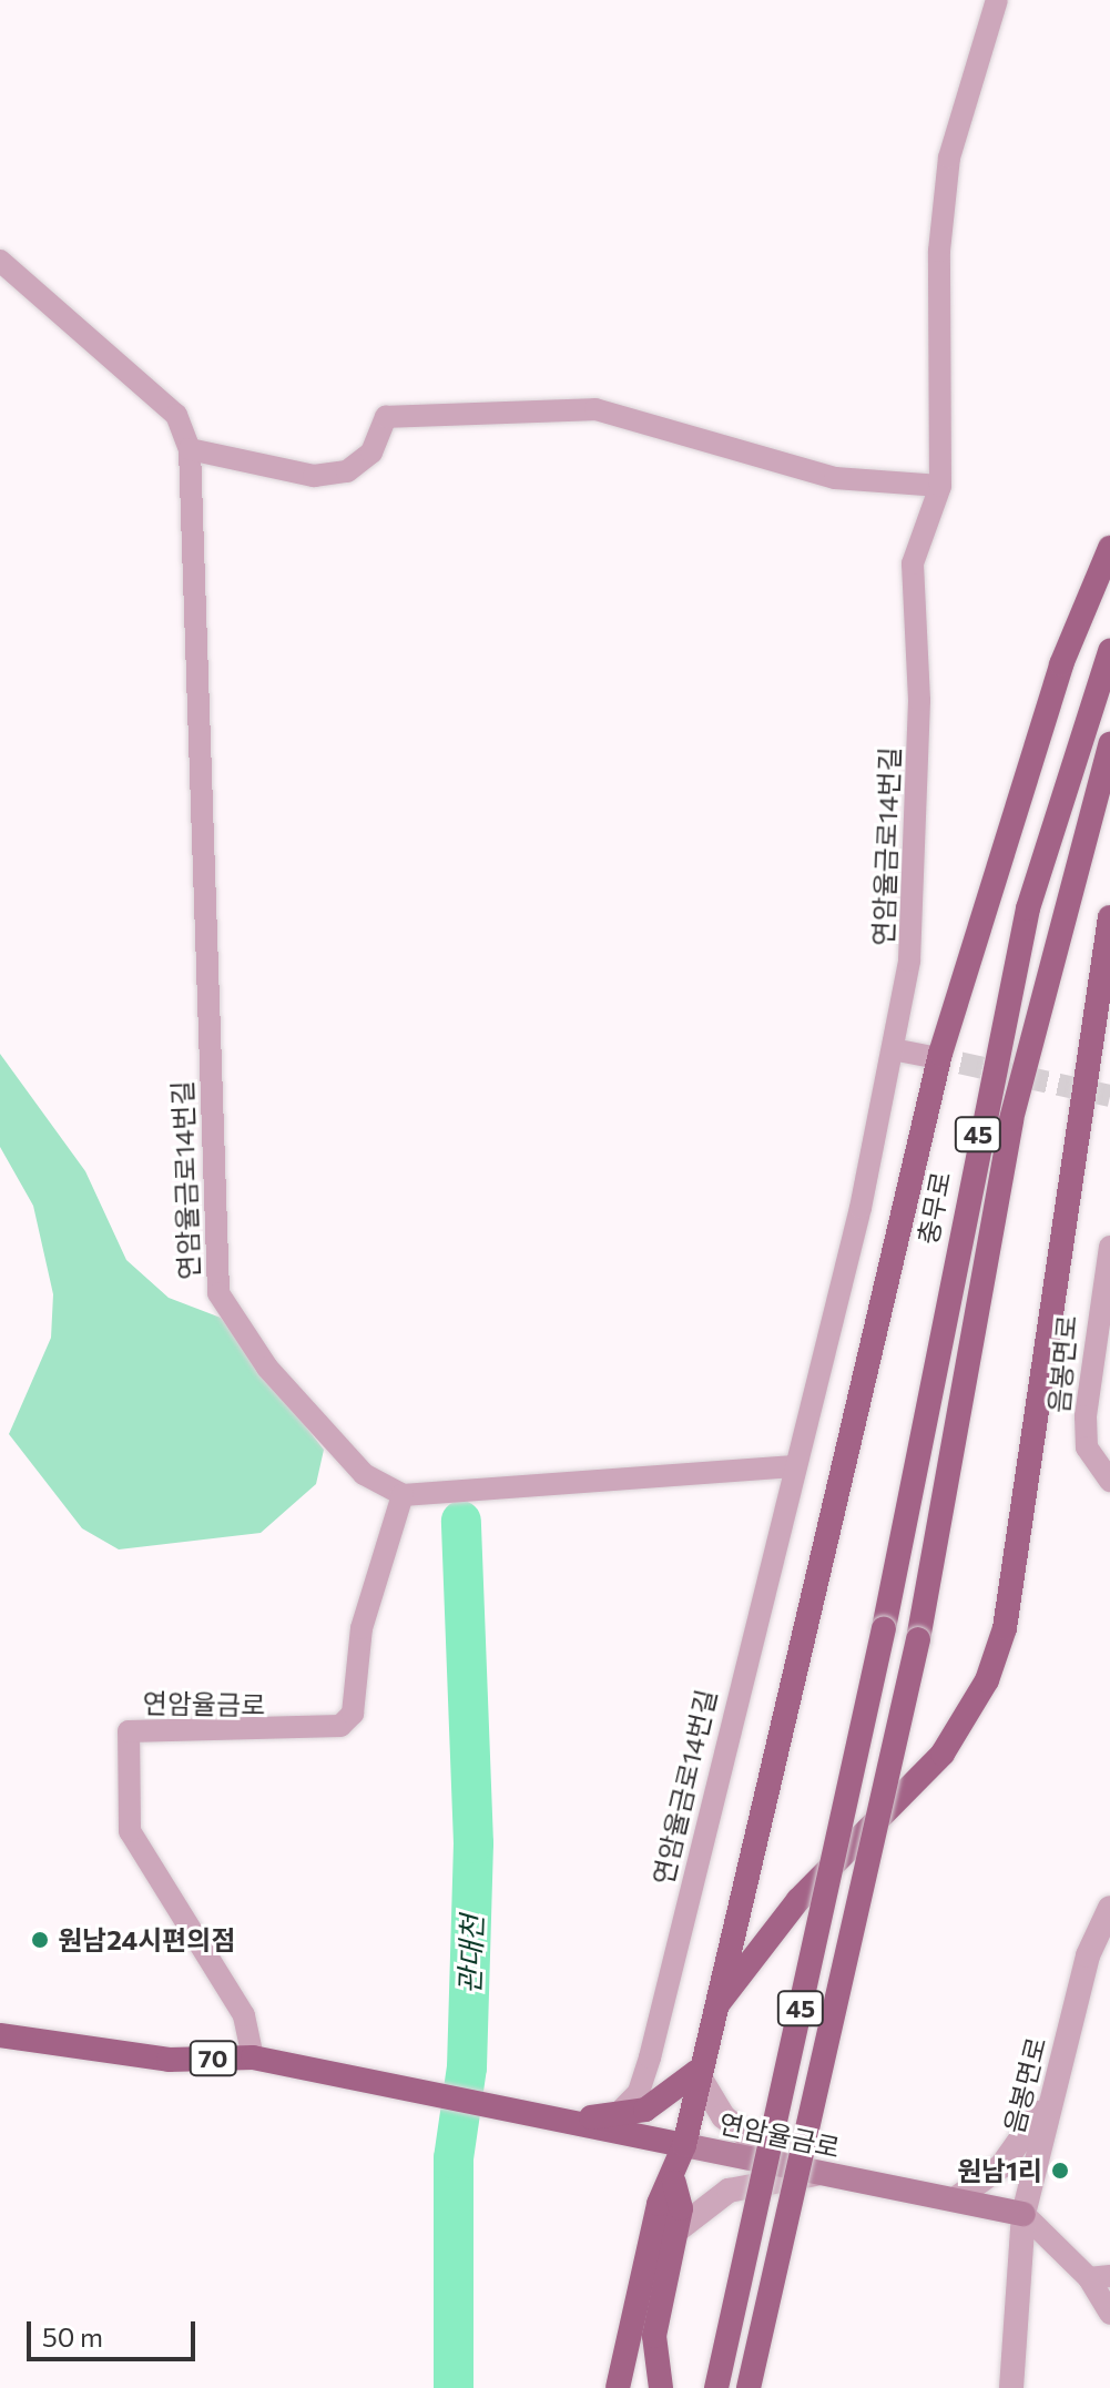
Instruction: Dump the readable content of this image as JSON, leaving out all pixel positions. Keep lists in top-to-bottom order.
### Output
{
  "streets": {
    "main road": [
      "45",
      "충무로",
      "연암율금로",
      "70"
    ],
    "street": ["연암율금로14번길", "음봉면로"]
  },
  "crossings": [
    ["연암율금로14번길", "연암율금로"],
    ["음봉면로", "연암율금로"],
    ["연암율금로", "70"]
  ],
  "water": ["관대천"],
  "places": ["원남24시편의점", "원남1리"],
  "scale_bar": "50 m"
}
